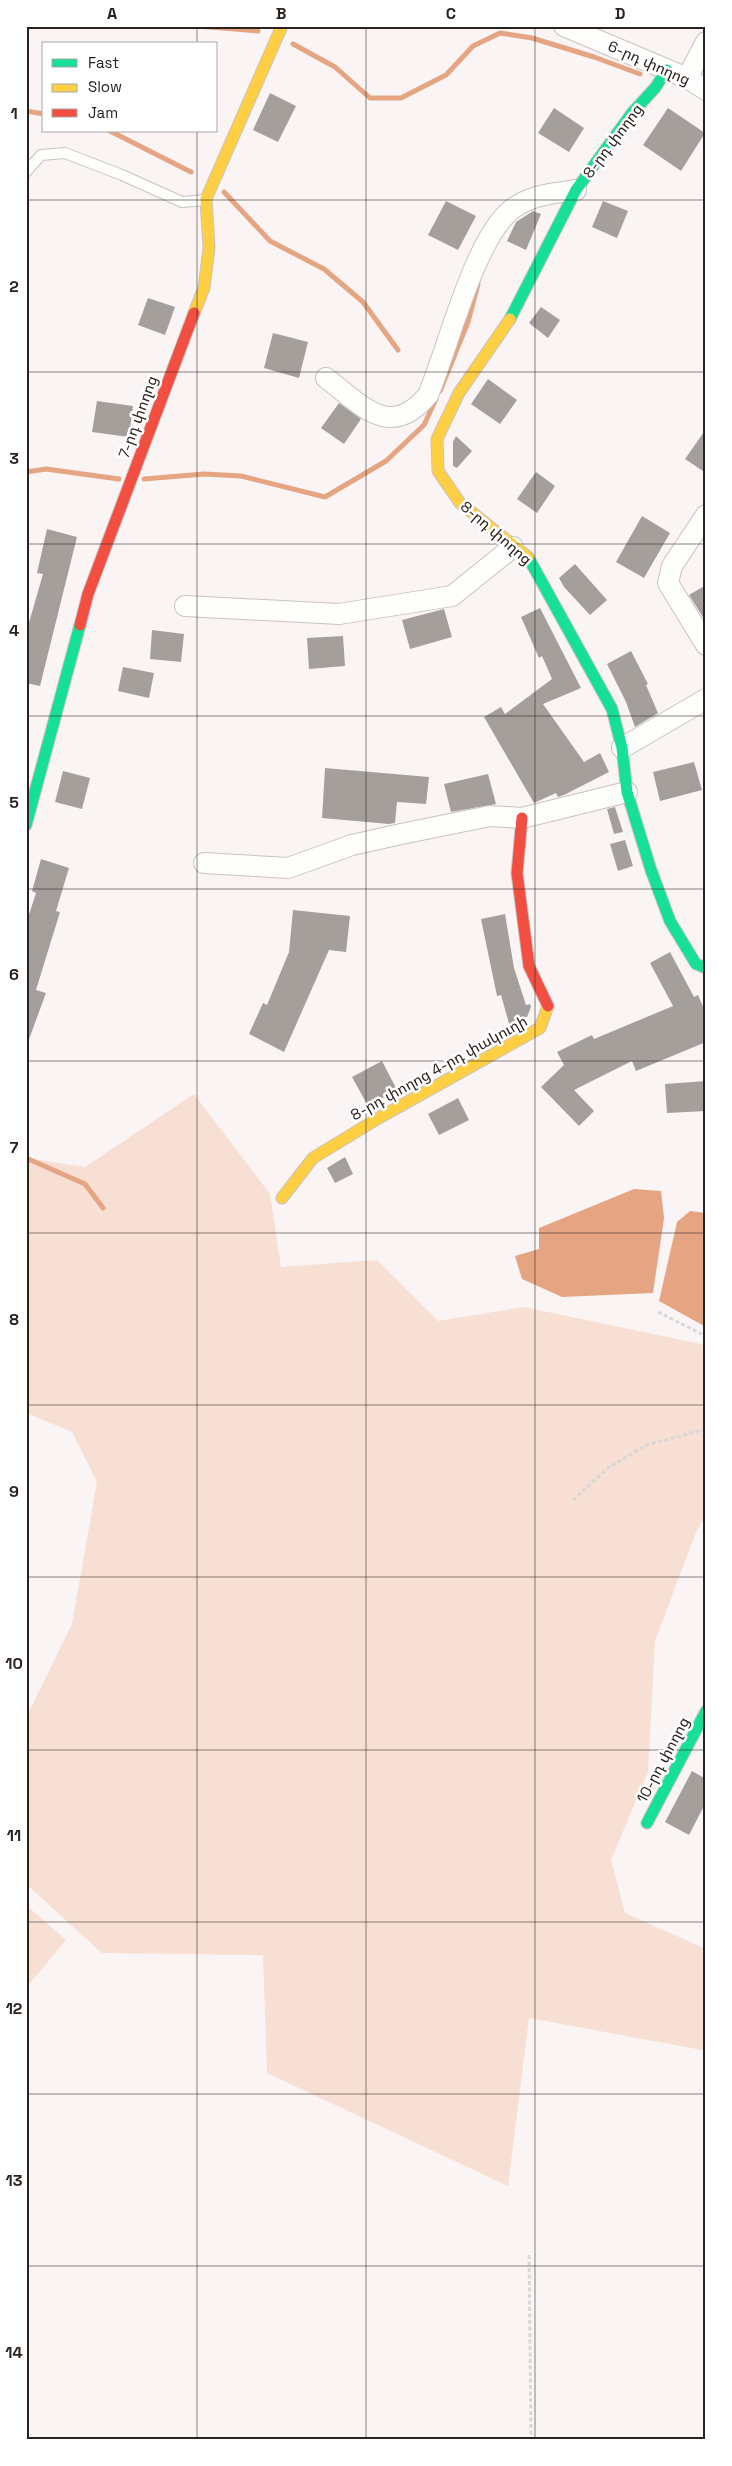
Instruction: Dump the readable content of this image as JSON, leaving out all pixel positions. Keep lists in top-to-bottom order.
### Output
{
  "streets": {
    "street": [
      "6-րդ փողոց",
      "8-րդ փողոց",
      "7-րդ փողոց",
      "8-րդ փողոց 4-րդ փակուղի",
      "10-րդ փողոց"
    ]
  },
  "crossings": [
    ["6-րդ փողոց", "8-րդ փողոց"]
  ],
  "legend": ["Fast", "Slow", "Jam"],
  "grid": {
    "columns": [
      "A",
      "B",
      "C",
      "D"
    ],
    "rows": [
      "1",
      "2",
      "3",
      "4",
      "5",
      "6",
      "7",
      "8",
      "9",
      "10",
      "11",
      "12",
      "13",
      "14"
    ]
  }
}
